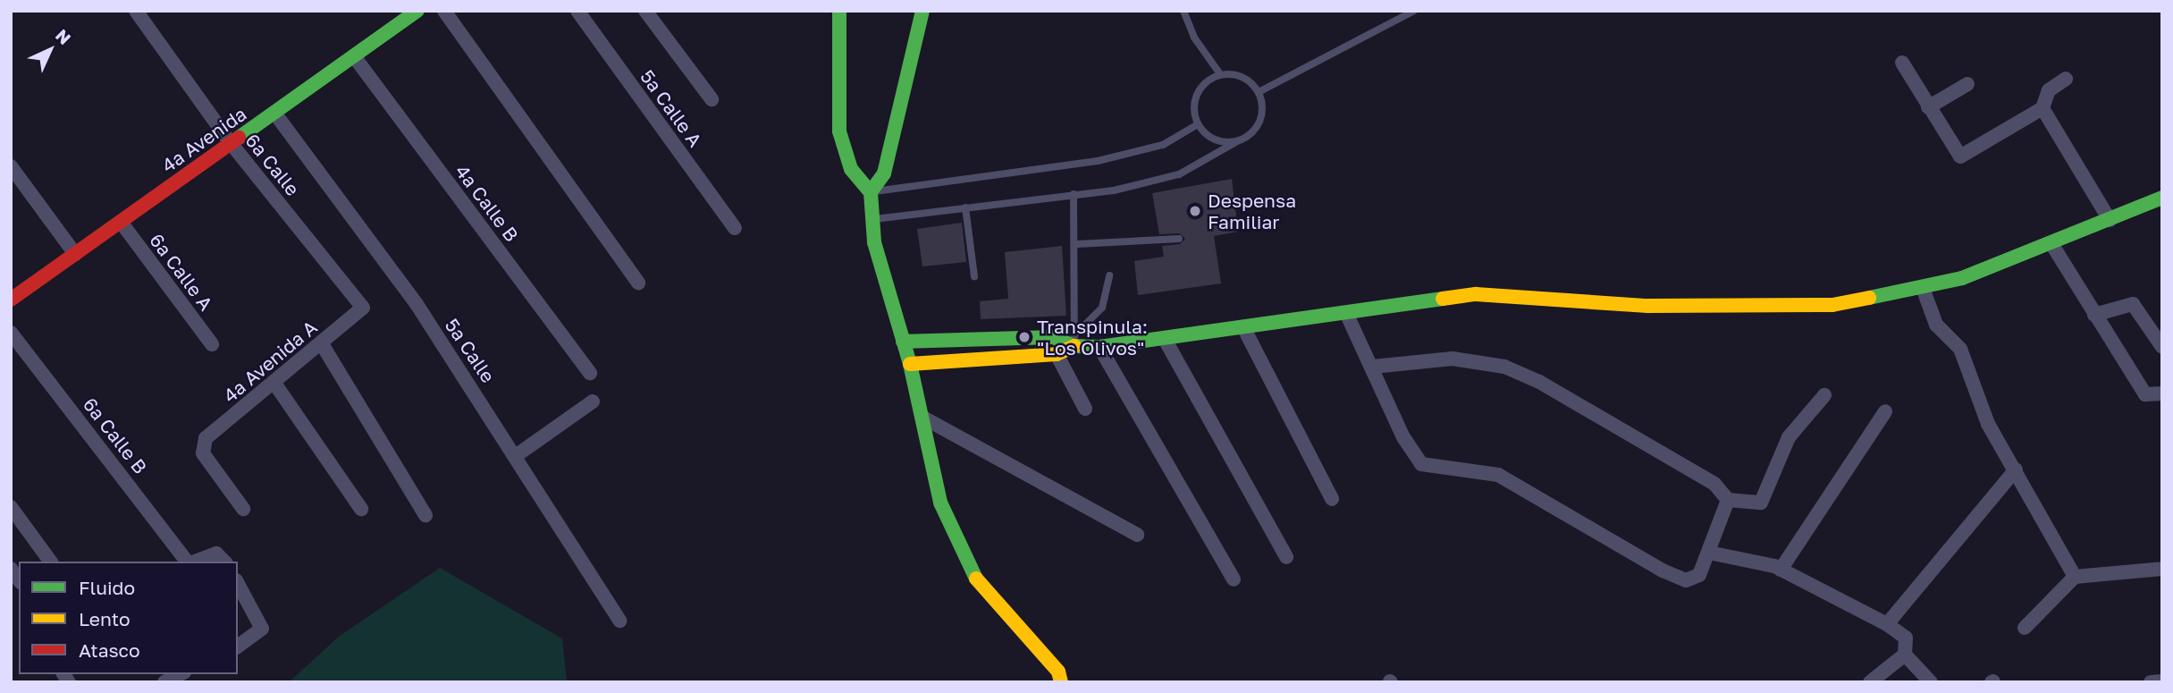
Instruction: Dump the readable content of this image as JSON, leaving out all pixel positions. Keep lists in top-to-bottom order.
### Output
{
  "streets": {
    "street": [
      "5a Calle A",
      "4a Avenida",
      "6a Calle",
      "4a Calle B",
      "6a Calle A",
      "5a Calle",
      "4a Avenida A",
      "6a Calle B"
    ]
  },
  "crossings": [
    ["4a Avenida", "6a Calle"],
    ["4a Avenida", "4a Calle B"],
    ["4a Avenida", "6a Calle A"],
    ["4a Avenida", "5a Calle"],
    ["6a Calle", "4a Avenida A"]
  ],
  "places": ["Despensa Familiar", "Transpinula: \"Los Olivos\""],
  "legend": ["Fluido", "Lento", "Atasco"],
  "north": "top right"
}
